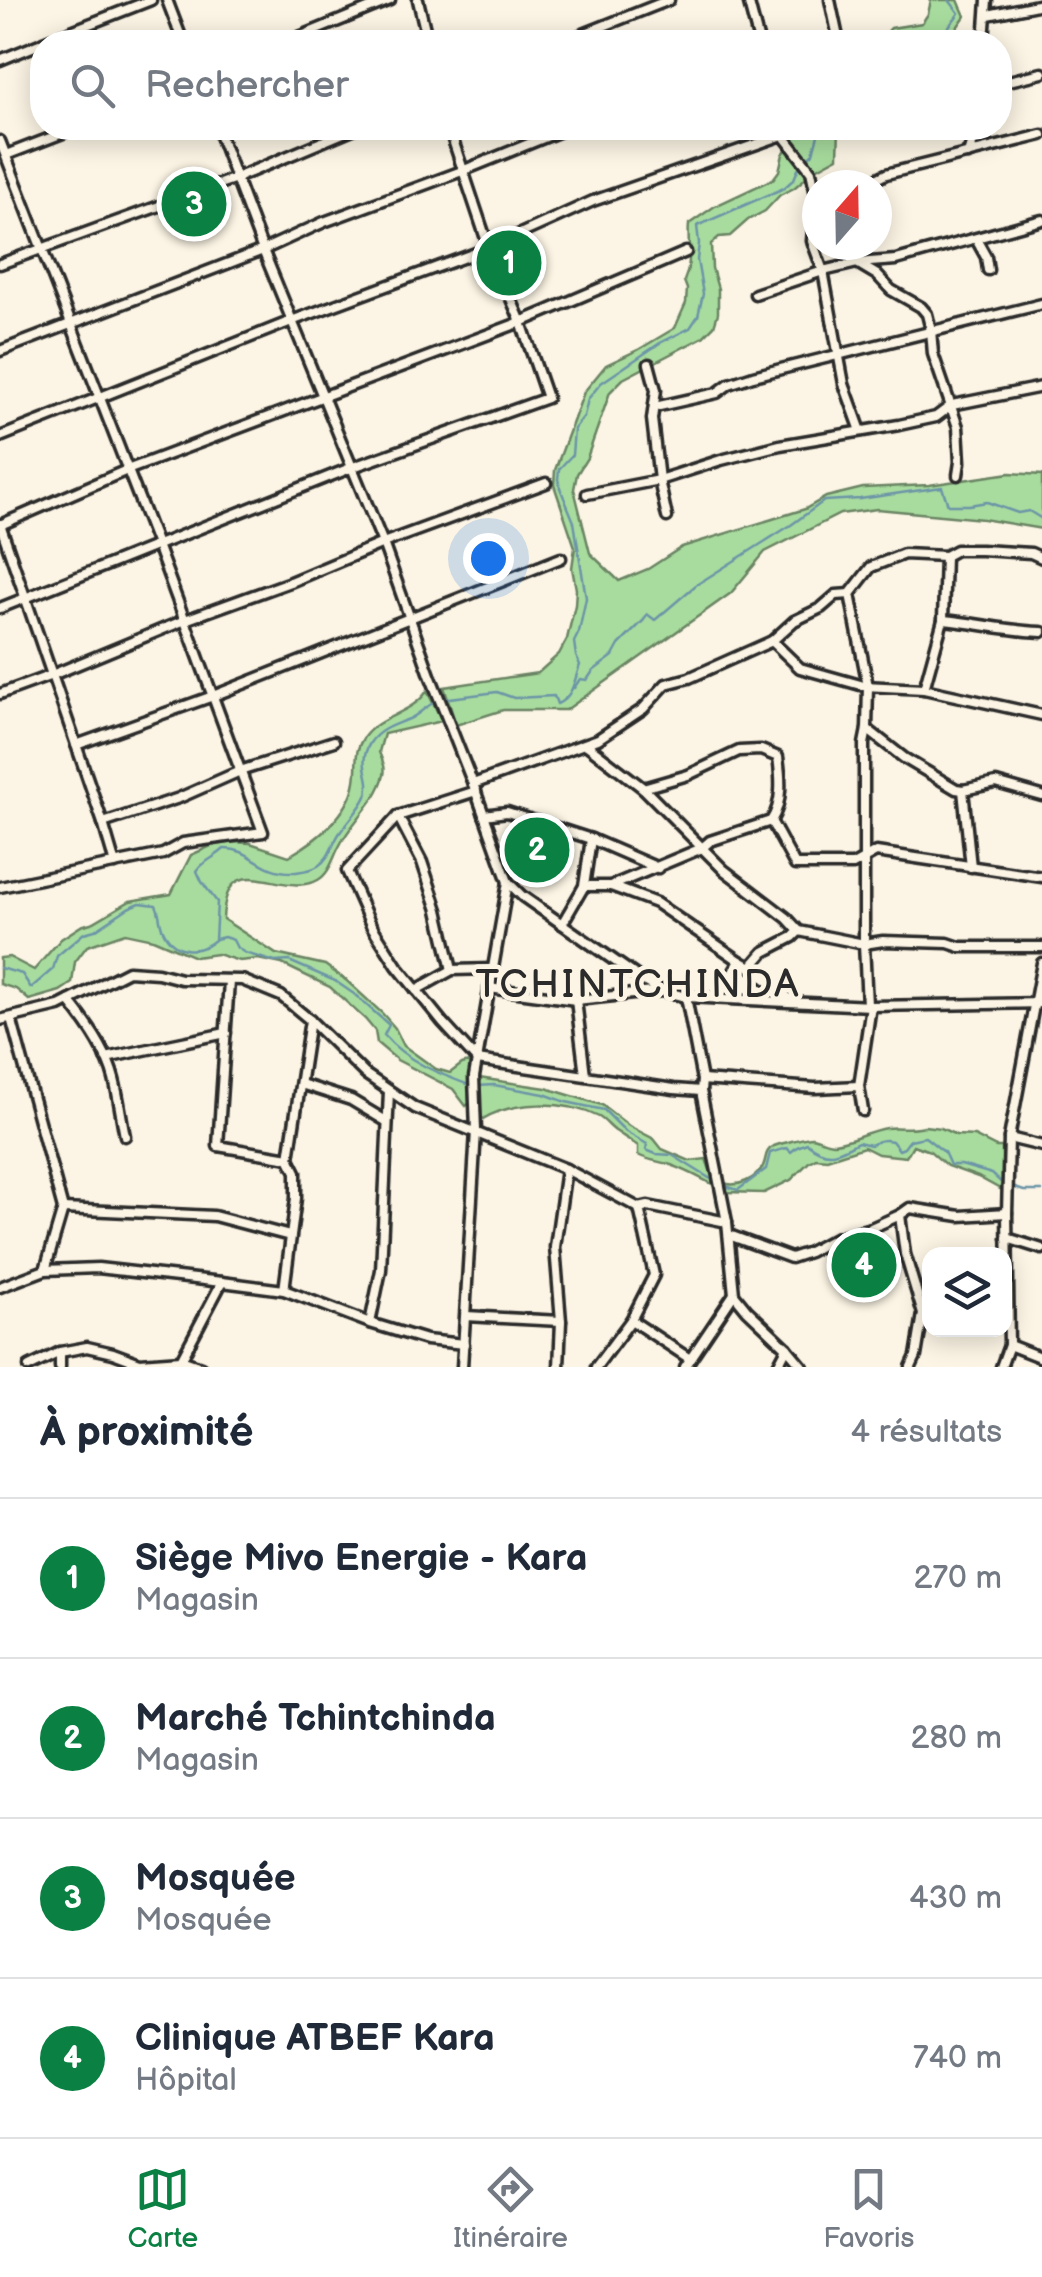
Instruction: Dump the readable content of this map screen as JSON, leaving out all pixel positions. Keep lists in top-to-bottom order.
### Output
{
  "districts": ["TCHINTCHINDA"],
  "north": "top",
  "page": {
    "search": "Rechercher",
    "pins": [
      "3",
      "1",
      "2",
      "4"
    ],
    "heading": ["À proximité", "4 résultats"],
    "list": [
      {
        "mark": "1",
        "name": "Siège Mivo Energie - Kara",
        "note": "Magasin",
        "value": "270 m"
      },
      {
        "mark": "2",
        "name": "Marché Tchintchinda",
        "note": "Magasin",
        "value": "280 m"
      },
      {
        "mark": "3",
        "name": "Mosquée",
        "note": "Mosquée",
        "value": "430 m"
      },
      {
        "mark": "4",
        "name": "Clinique ATBEF Kara",
        "note": "Hôpital",
        "value": "740 m"
      }
    ],
    "nav": ["Carte", "Itinéraire", "Favoris"]
  }
}
